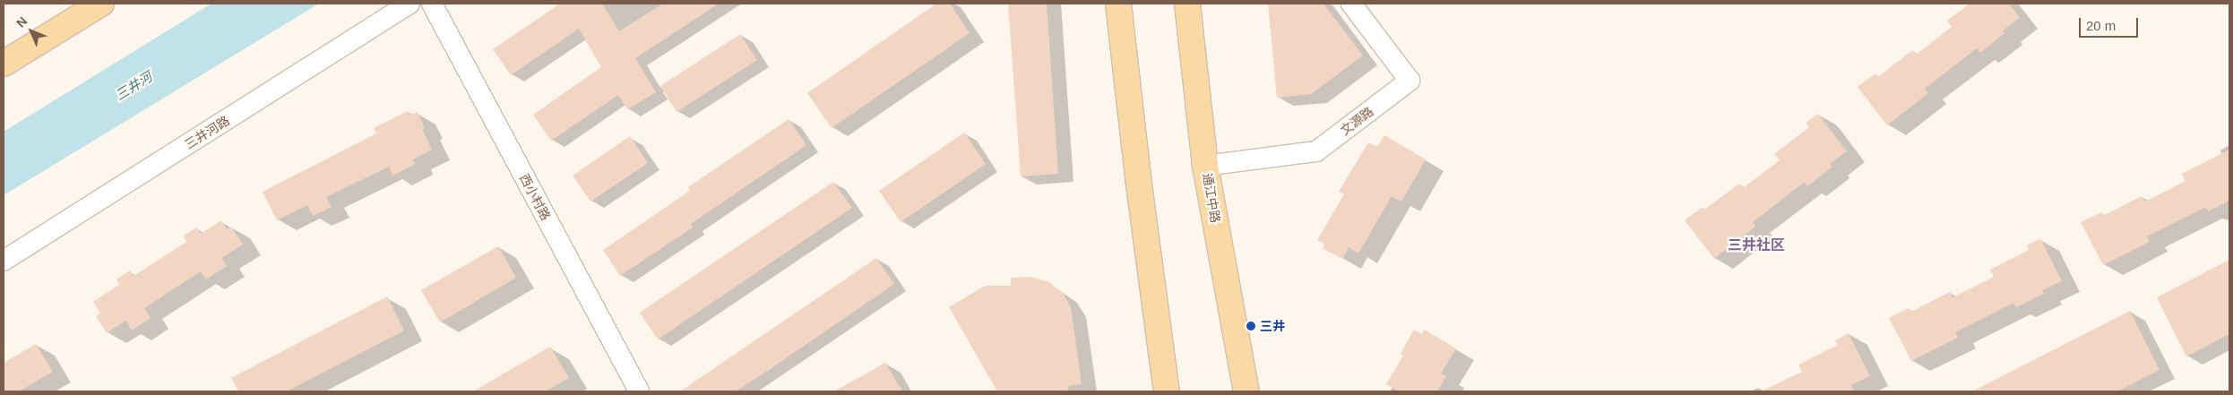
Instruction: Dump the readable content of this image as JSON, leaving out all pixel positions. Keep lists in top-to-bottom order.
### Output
{
  "streets": {
    "main road": ["通江中路"],
    "street": ["文源路", "三井河路", "西小村路"]
  },
  "crossings": [
    ["文源路", "通江中路"]
  ],
  "districts": ["三井社区"],
  "water": ["三井河"],
  "places": ["三井"],
  "scale_bar": "20 m",
  "north": "top left"
}
